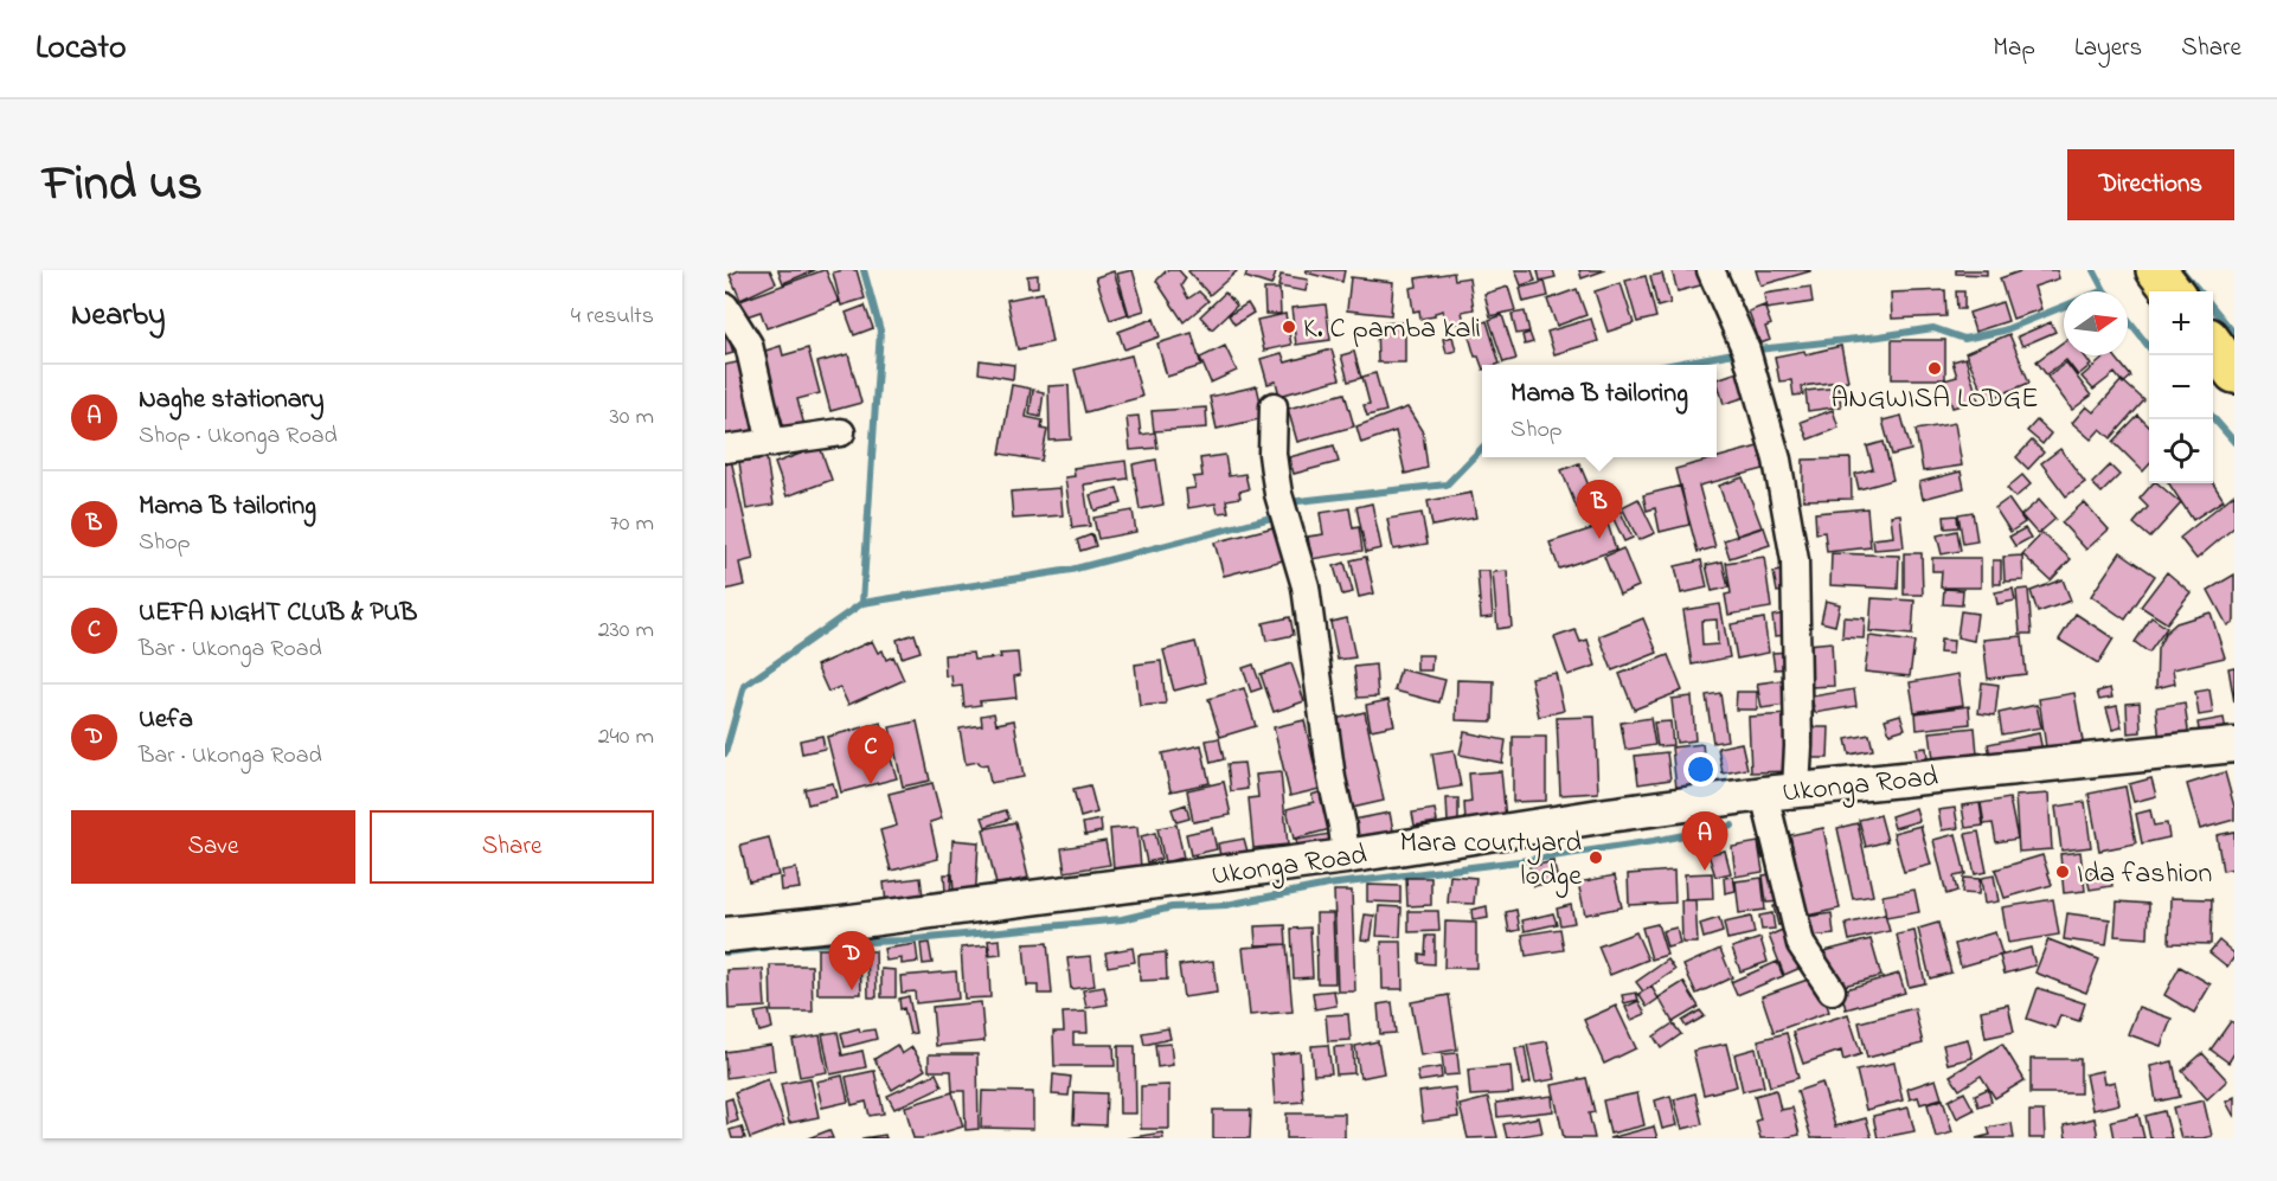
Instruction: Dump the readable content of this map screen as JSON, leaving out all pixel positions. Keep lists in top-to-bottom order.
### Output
{
  "streets": {
    "street": ["Ukonga Road"]
  },
  "places": [
    "K. C pamba kali",
    "ANGWISA LODGE",
    "Mara courtyard lodge",
    "Ida fashion"
  ],
  "north": "right",
  "page": {
    "header": "Locato",
    "nav": ["Map", "Layers", "Share"],
    "title": "Find us",
    "buttons": [
      "Directions",
      ["Save", "Share"]
    ],
    "heading": ["Nearby", "4 results"],
    "map_buttons": ["+", "−"],
    "list": [
      {
        "mark": "A",
        "name": "Naghe stationary",
        "note": "Shop · Ukonga Road",
        "value": "30 m"
      },
      {
        "mark": "B",
        "name": "Mama B tailoring",
        "note": "Shop",
        "value": "70 m"
      },
      {
        "mark": "C",
        "name": "UEFA NIGHT CLUB & PUB",
        "note": "Bar · Ukonga Road",
        "value": "230 m"
      },
      {
        "mark": "D",
        "name": "Uefa",
        "note": "Bar · Ukonga Road",
        "value": "240 m"
      }
    ],
    "popup": ["Mama B tailoring", "Shop"],
    "pins": [
      "B",
      "C",
      "A",
      "D"
    ]
  }
}
